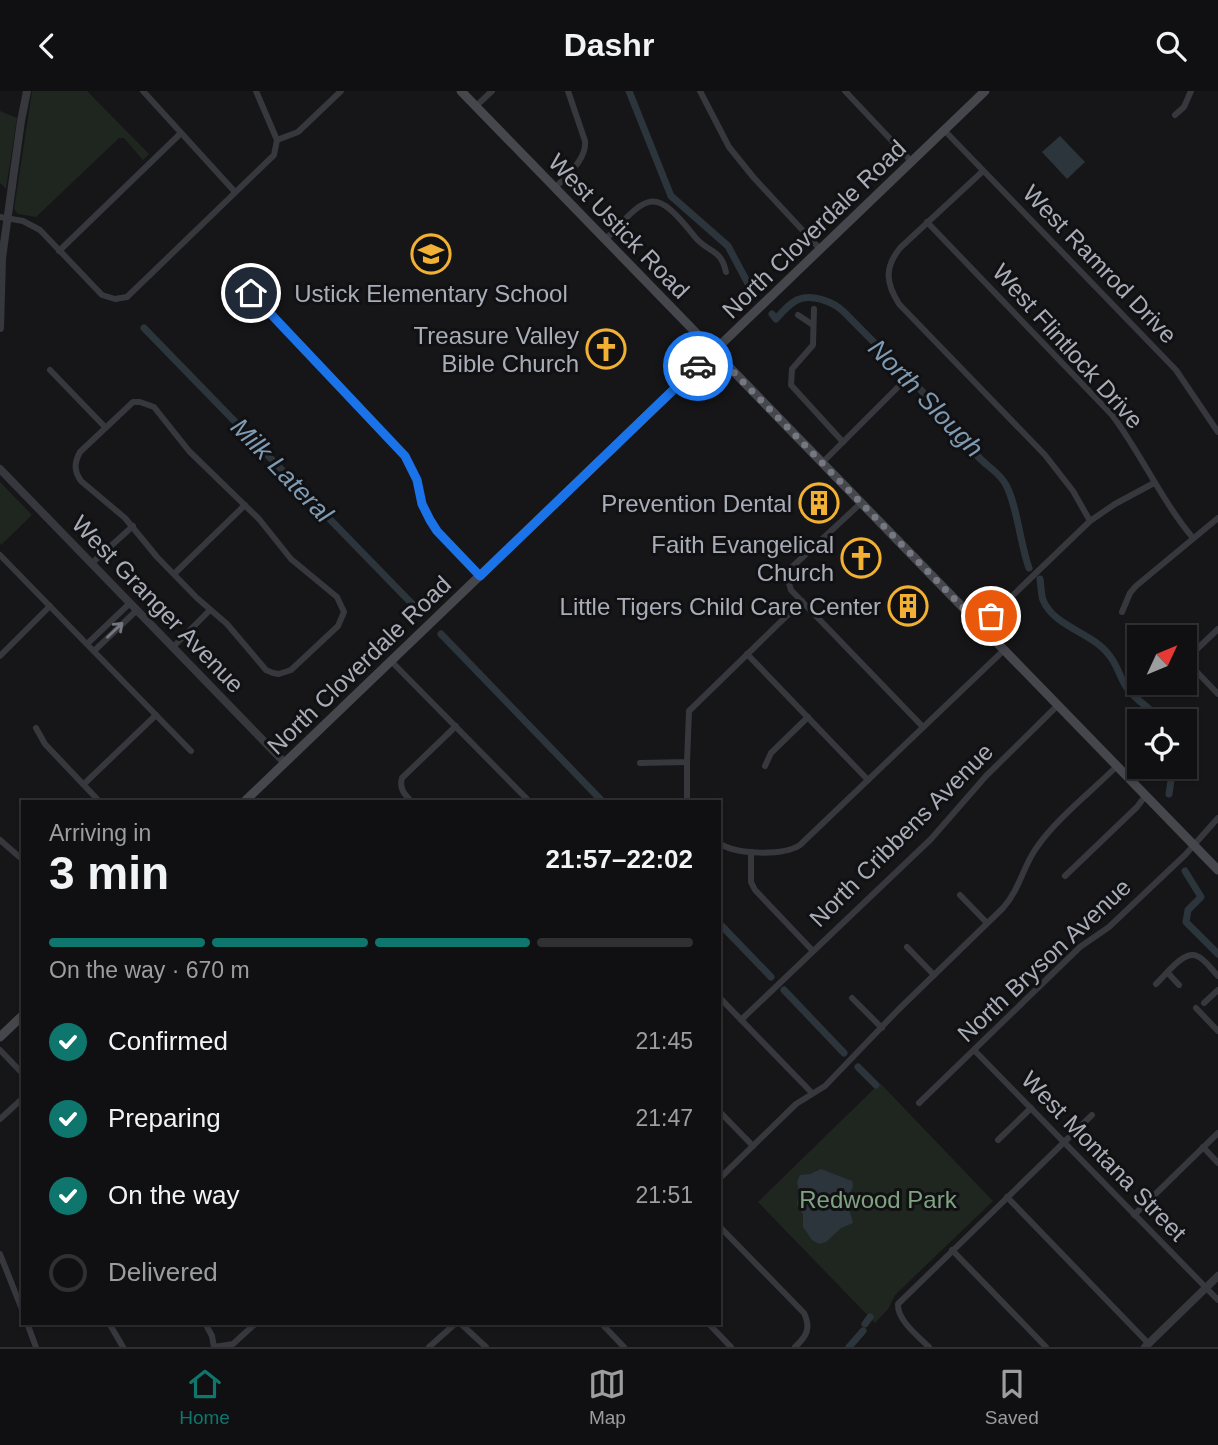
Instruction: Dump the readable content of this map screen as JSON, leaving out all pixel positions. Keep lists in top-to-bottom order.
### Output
{
  "streets": {
    "main road": ["West Ustick Road", "North Cloverdale Road"],
    "street": [
      "West Ramrod Drive",
      "West Flintlock Drive",
      "West Granger Avenue",
      "North Cribbens Avenue",
      "North Bryson Avenue",
      "West Montana Street"
    ]
  },
  "crossings": [
    ["West Ustick Road", "North Cloverdale Road"],
    ["West Ustick Road", "North Cribbens Avenue"],
    ["West Ustick Road", "North Bryson Avenue"],
    ["North Cloverdale Road", "West Ramrod Drive"],
    ["North Cloverdale Road", "West Granger Avenue"],
    ["North Bryson Avenue", "West Montana Street"]
  ],
  "water": ["North Slough", "Milk Lateral"],
  "parks": ["Redwood Park"],
  "places": {
    "school or university": ["Ustick Elementary School"],
    "church": ["Treasure Valley Bible Church", "Faith Evangelical Church"],
    "building": ["Prevention Dental", "Little Tigers Child Care Center"]
  },
  "north": "top right",
  "page": {
    "header": "Dashr",
    "heading": ["3 min", "Arriving in", "21:57–22:02"],
    "bar": "On the way · 670 m",
    "list": [
      ["Confirmed", "21:45"],
      ["Preparing", "21:47"],
      ["On the way", "21:51"],
      "Delivered"
    ],
    "tabs": ["Home", "Map", "Saved"]
  }
}
